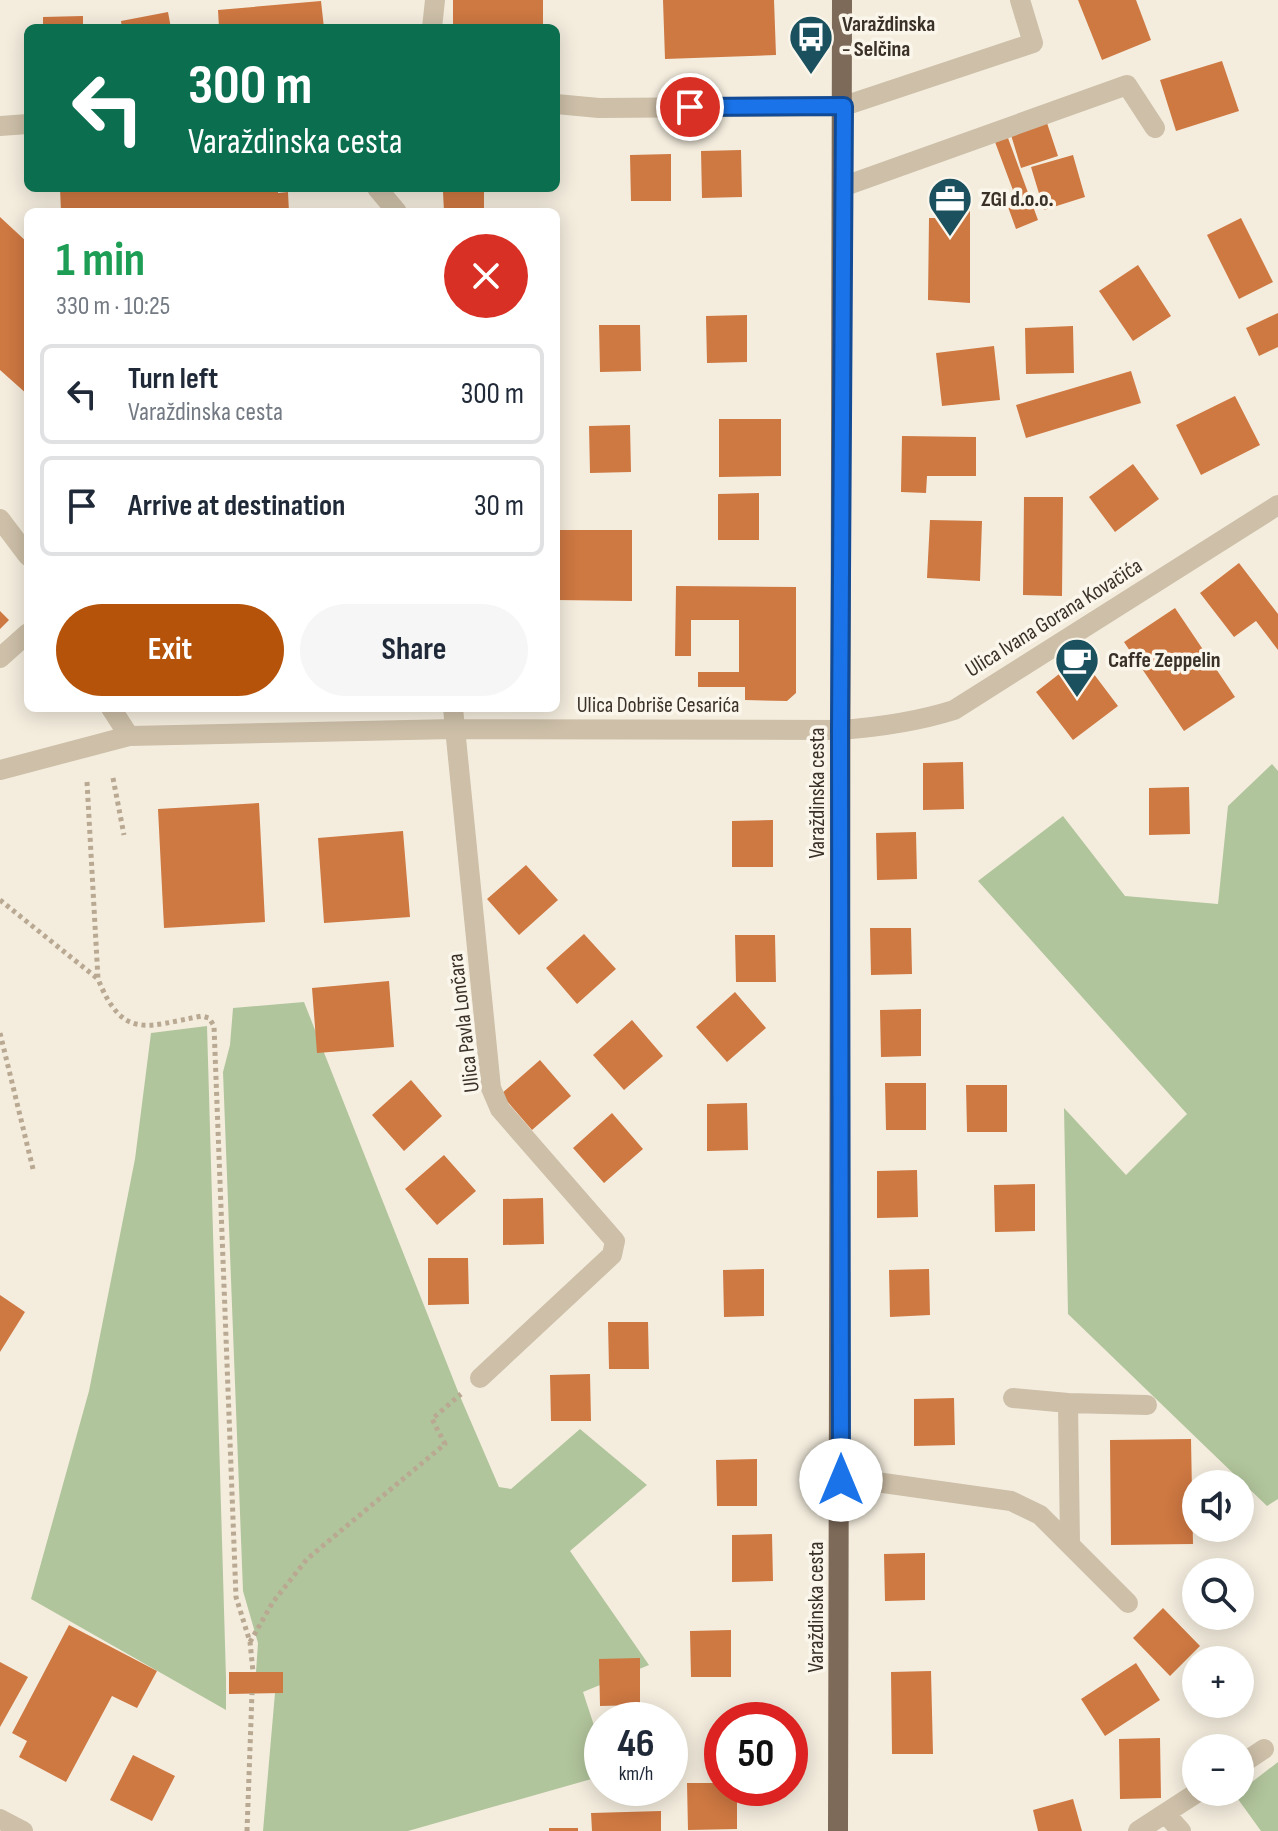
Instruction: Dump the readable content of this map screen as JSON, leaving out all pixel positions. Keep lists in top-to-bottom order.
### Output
{
  "streets": {
    "main road": ["Varaždinska cesta"],
    "street": ["Ulica Ivana Gorana Kovačića", "Ulica Dobriše Cesarića", "Ulica Pavla Lončara"]
  },
  "crossings": [
    ["Ulica Ivana Gorana Kovačića", "Ulica Dobriše Cesarića"],
    ["Ulica Ivana Gorana Kovačića", "Varaždinska cesta"],
    ["Ulica Dobriše Cesarića", "Varaždinska cesta"],
    ["Ulica Dobriše Cesarića", "Ulica Pavla Lončara"]
  ],
  "places": {
    "bus stop": ["Varaždinska - Selčina"],
    "office": ["ZGI d.o.o."],
    "cafe": ["Caffe Zeppelin"]
  },
  "page": {
    "turn": ["300 m", "Varaždinska cesta"],
    "heading": ["1 min", "330 m · 10:25"],
    "list": [
      {
        "name": "Turn left",
        "note": "Varaždinska cesta",
        "value": "300 m"
      },
      {
        "name": "Arrive at destination",
        "value": "30 m"
      }
    ],
    "buttons": ["Exit", "Share"],
    "map_buttons": ["+", "−"],
    "speed": "46 km/h",
    "limit": "50"
  }
}
